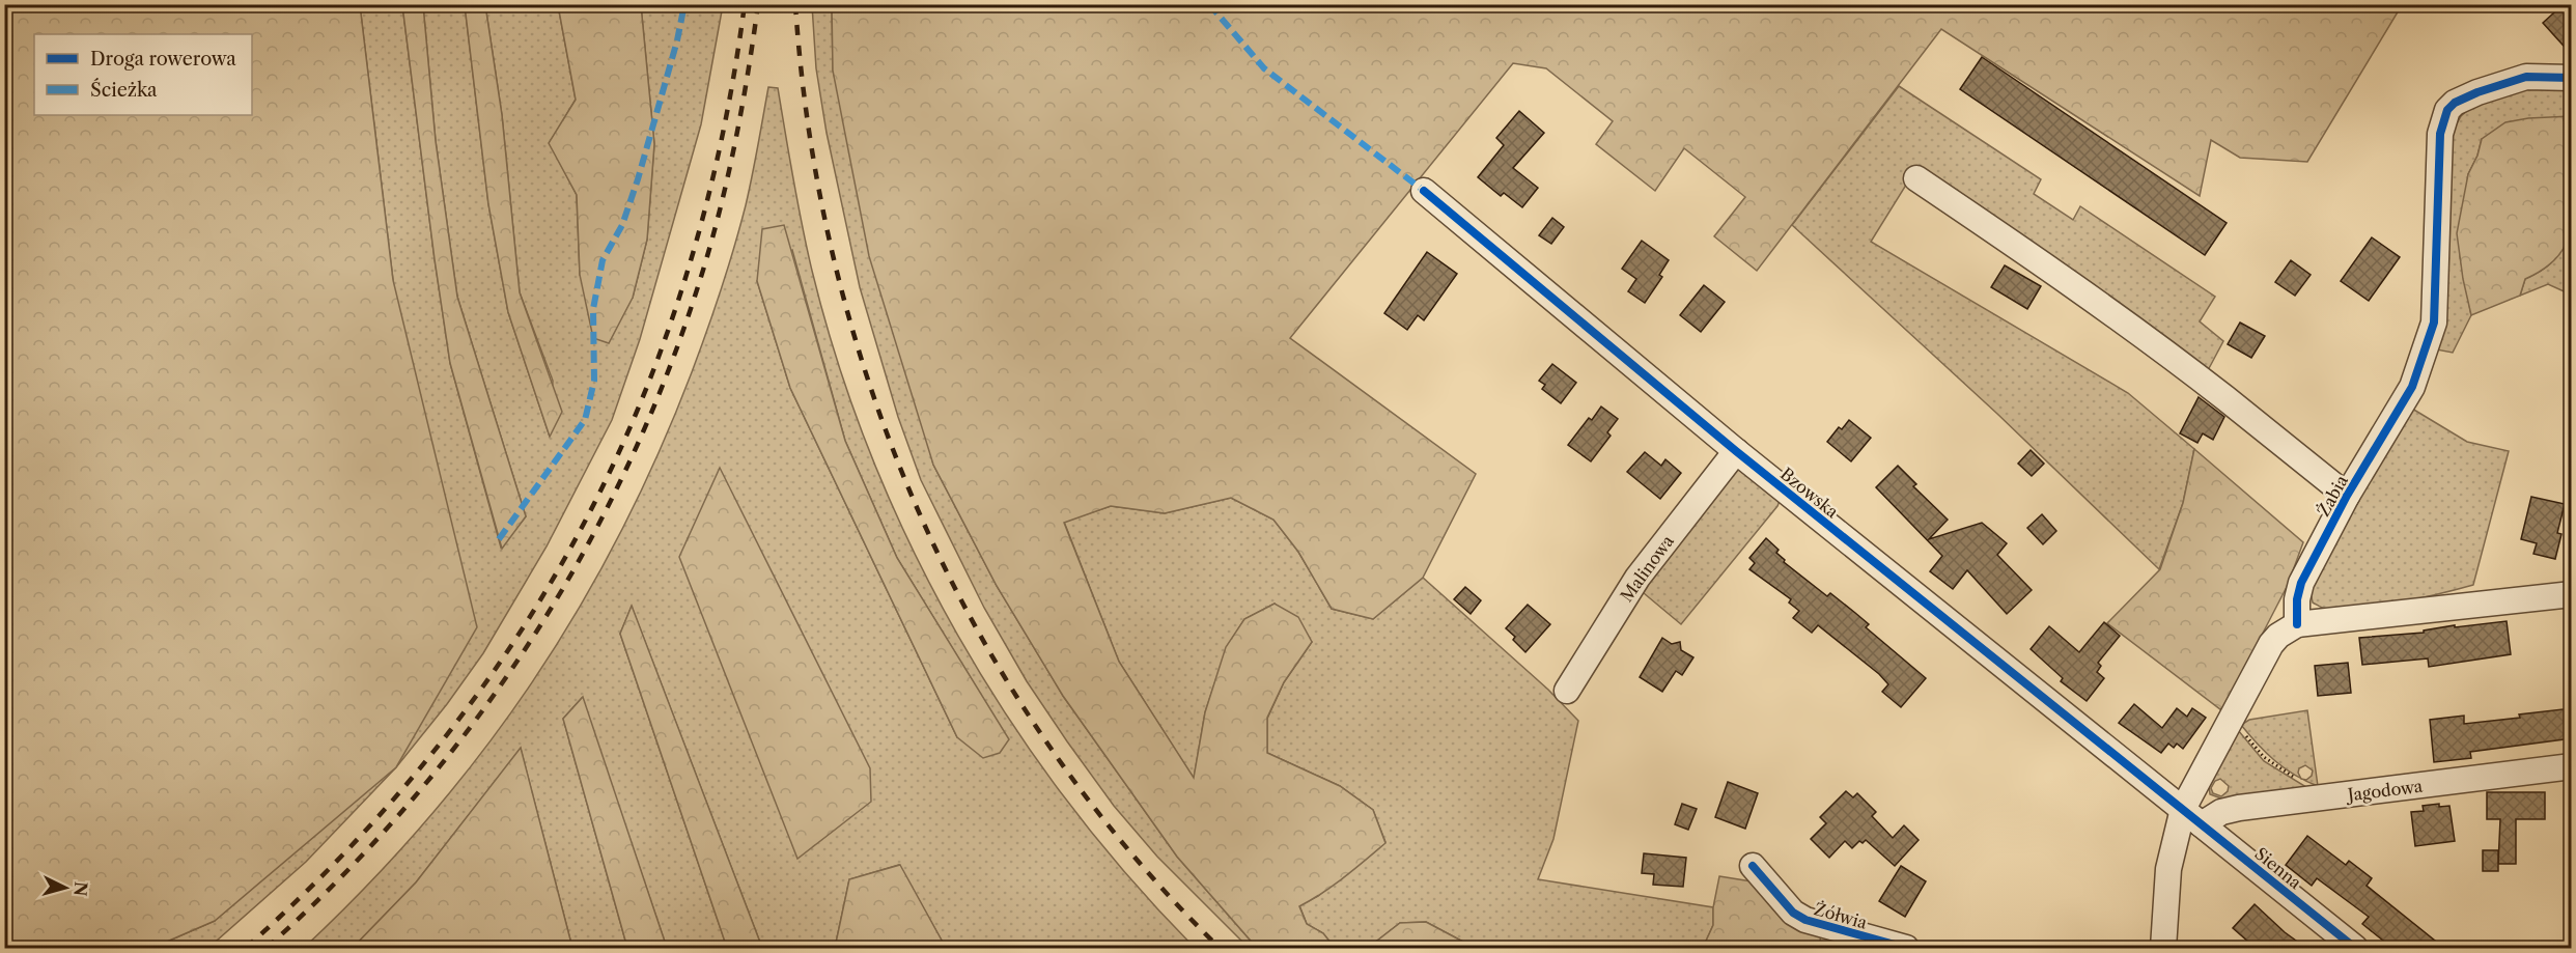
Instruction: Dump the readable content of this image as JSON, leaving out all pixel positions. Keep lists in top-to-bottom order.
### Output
{
  "streets": {
    "street": [
      "Bzowska",
      "Żabia",
      "Malinowa",
      "Jagodowa",
      "Sienna",
      "Żółwia"
    ]
  },
  "crossings": [
    ["Bzowska", "Malinowa"],
    ["Bzowska", "Jagodowa"],
    ["Bzowska", "Sienna"],
    ["Jagodowa", "Sienna"]
  ],
  "legend": ["Droga rowerowa", "Ścieżka"],
  "north": "right"
}
